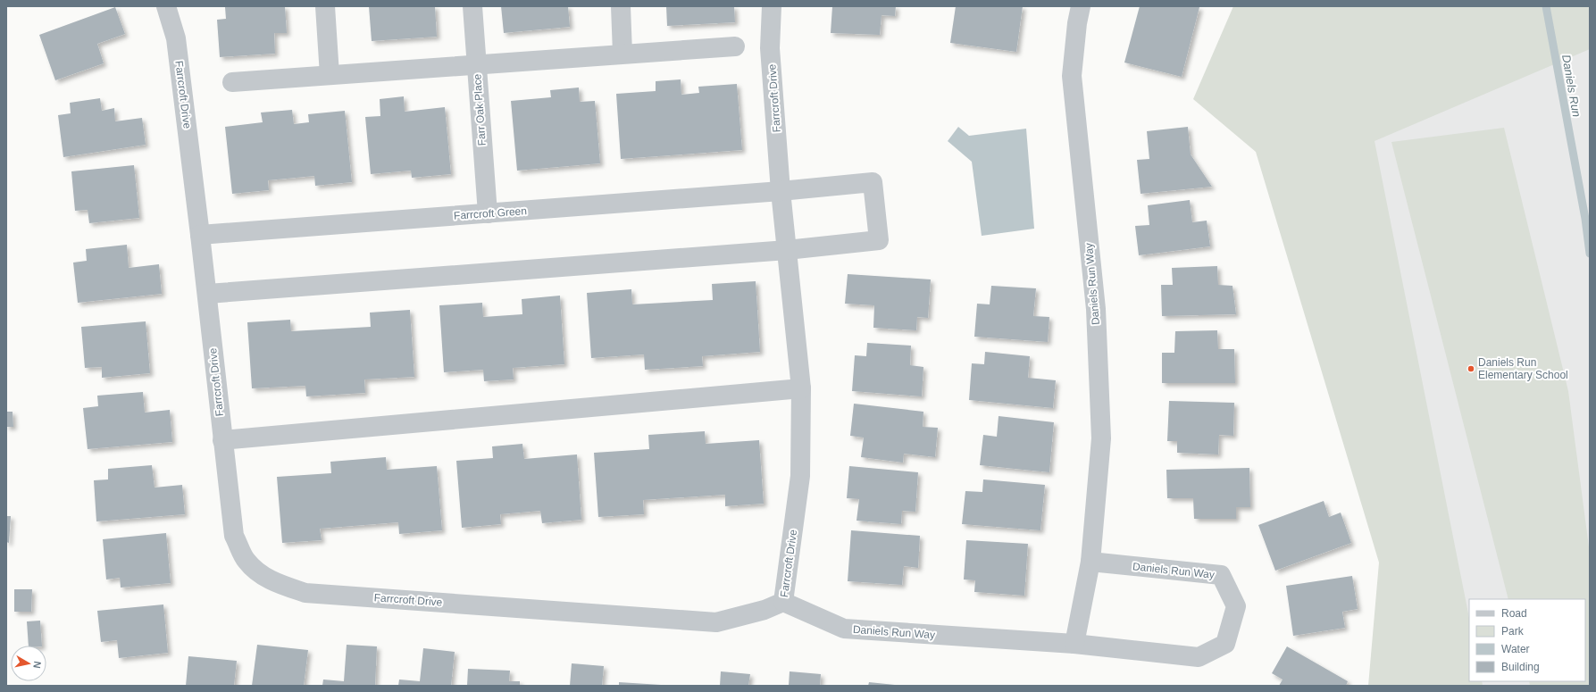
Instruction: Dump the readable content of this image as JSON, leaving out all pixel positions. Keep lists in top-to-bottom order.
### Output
{
  "streets": {
    "street": [
      "Farrcroft Drive",
      "Farr Oak Place",
      "Farrcroft Green",
      "Daniels Run Way"
    ]
  },
  "crossings": [
    ["Farrcroft Drive", "Farrcroft Green"],
    ["Farrcroft Drive", "Daniels Run Way"],
    ["Farr Oak Place", "Farrcroft Green"]
  ],
  "water": ["Daniels Run"],
  "places": ["Daniels Run Elementary School"],
  "legend": [
    "Road",
    "Park",
    "Water",
    "Building"
  ],
  "north": "right"
}
